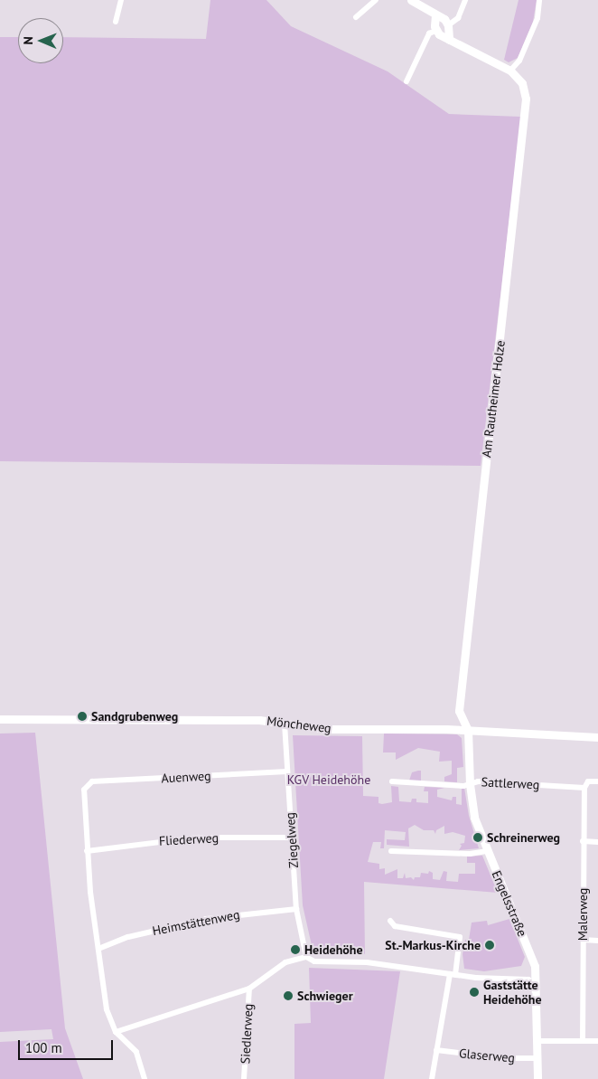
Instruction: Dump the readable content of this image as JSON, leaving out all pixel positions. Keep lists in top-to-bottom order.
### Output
{
  "streets": {
    "street": [
      "Am Rautheimer Holze",
      "Möncheweg",
      "Auenweg",
      "Sattlerweg",
      "Fliederweg",
      "Ziegelweg",
      "Engelsstraße",
      "Malerweg",
      "Heimstättenweg",
      "Siedlerweg",
      "Glaserweg"
    ]
  },
  "crossings": [
    ["Am Rautheimer Holze", "Möncheweg"],
    ["Am Rautheimer Holze", "Engelsstraße"],
    ["Möncheweg", "Ziegelweg"],
    ["Möncheweg", "Engelsstraße"],
    ["Auenweg", "Fliederweg"],
    ["Auenweg", "Ziegelweg"],
    ["Sattlerweg", "Engelsstraße"],
    ["Sattlerweg", "Malerweg"],
    ["Fliederweg", "Ziegelweg"],
    ["Ziegelweg", "Heimstättenweg"],
    ["Engelsstraße", "Glaserweg"]
  ],
  "parks": ["KGV Heidehöhe"],
  "places": [
    "Sandgrubenweg",
    "Schreinerweg",
    "St.-Markus-Kirche",
    "Heidehöhe",
    "Gaststätte Heidehöhe",
    "Schwieger"
  ],
  "scale_bar": "100 m",
  "north": "left"
}
